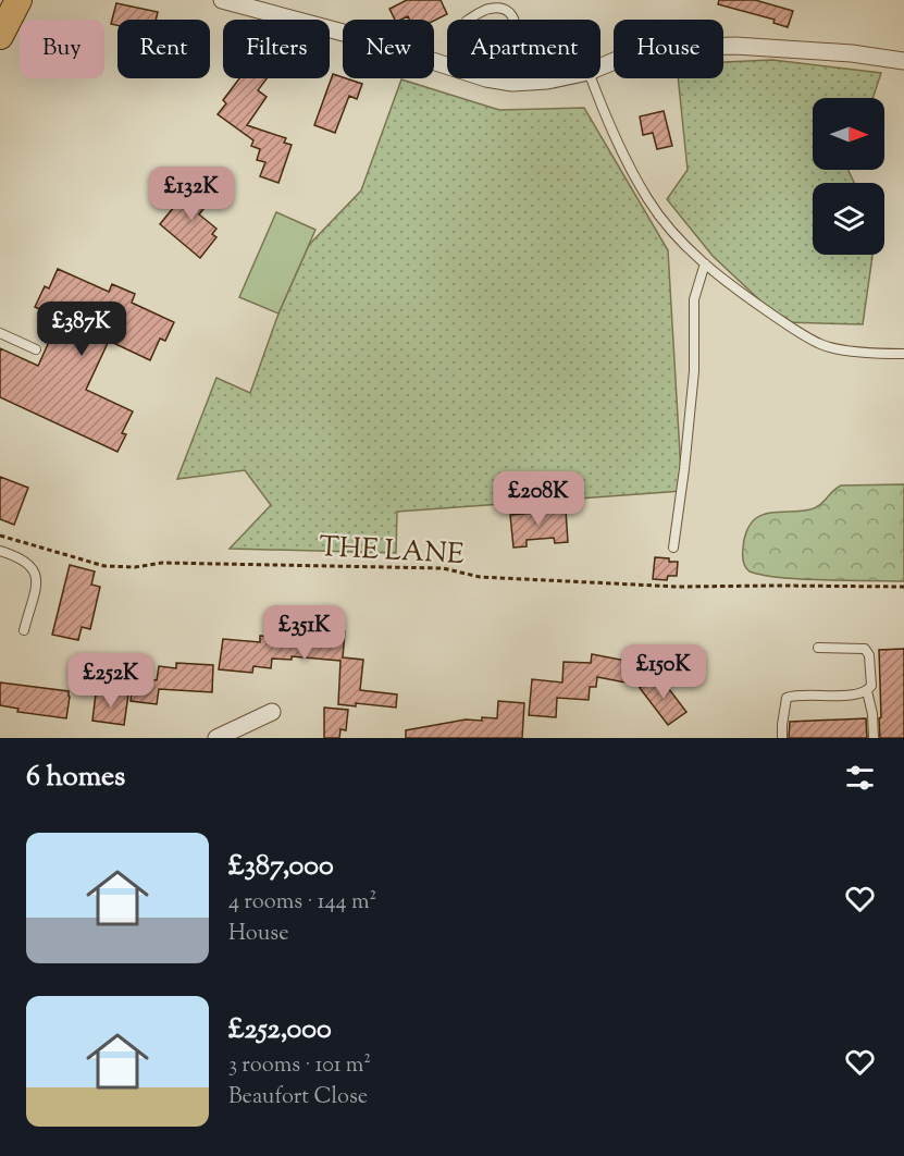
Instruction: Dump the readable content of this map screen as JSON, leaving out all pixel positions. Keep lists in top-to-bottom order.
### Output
{
  "streets": {
    "path": ["THE LANE"]
  },
  "north": "right",
  "page": {
    "chip": [
      "Buy",
      "Rent",
      "Filters",
      "New",
      "Apartment",
      "House"
    ],
    "price": [
      "£132K",
      "£387K",
      "£208K",
      "£351K",
      "£150K",
      "£252K"
    ],
    "heading": "6 homes",
    "list": [
      {
        "name": "£387,000",
        "note": "4 rooms · 144 m² · House"
      },
      {
        "name": "£252,000",
        "note": "3 rooms · 101 m² · Beaufort Close"
      }
    ]
  }
}
